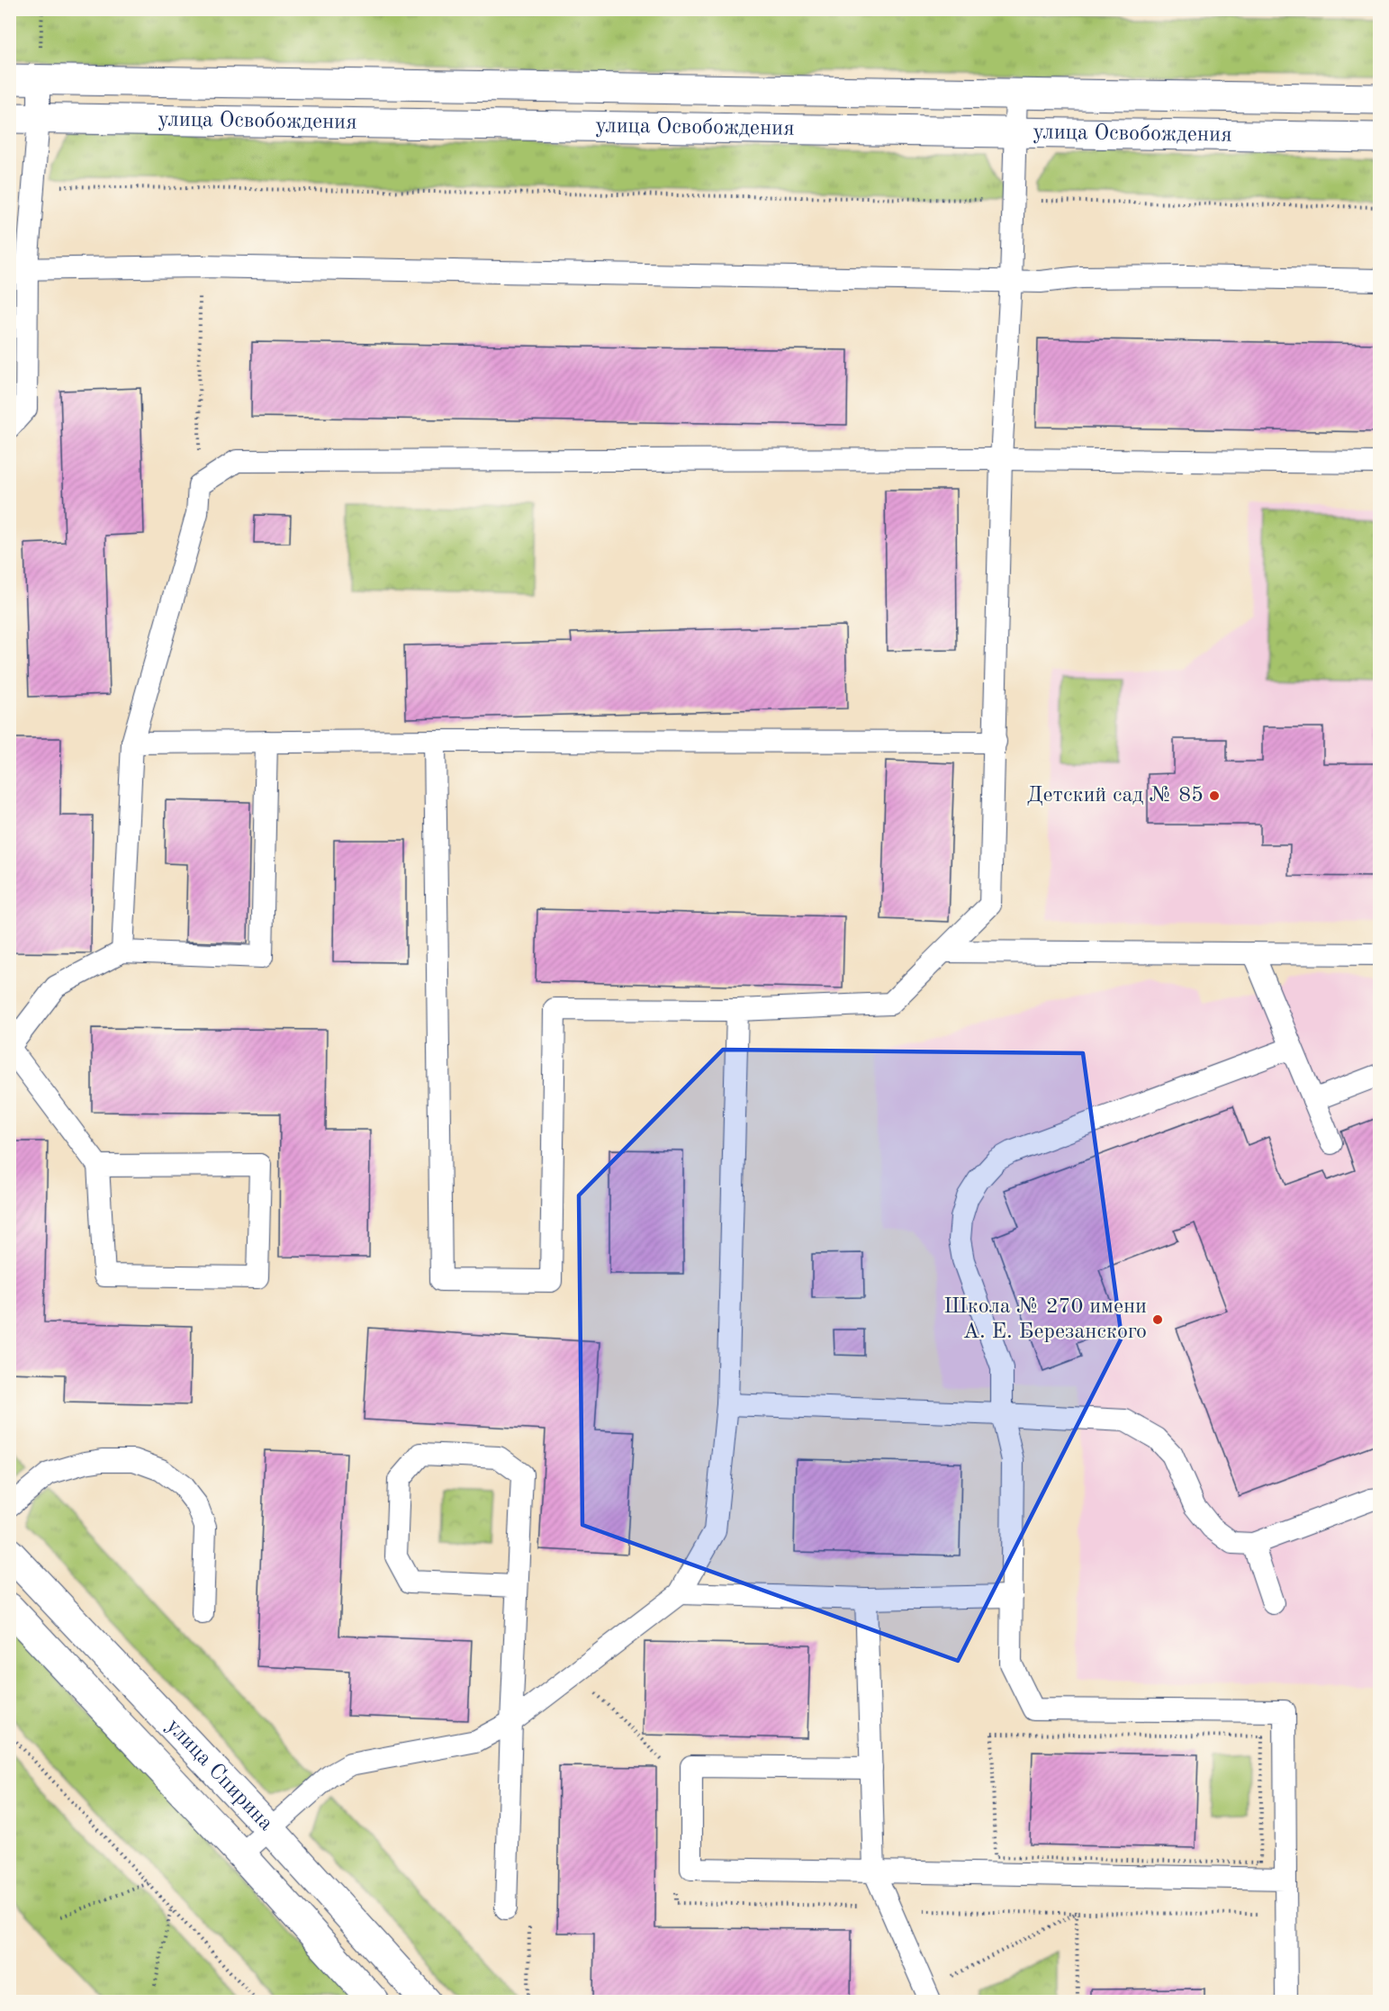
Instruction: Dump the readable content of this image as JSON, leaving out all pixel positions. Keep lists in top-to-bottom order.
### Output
{
  "streets": {
    "street": ["улица Освобождения", "улица Спирина"]
  },
  "places": ["Детский сад № 85", "Школа № 270 имени А. Е. Березанского"]
}
